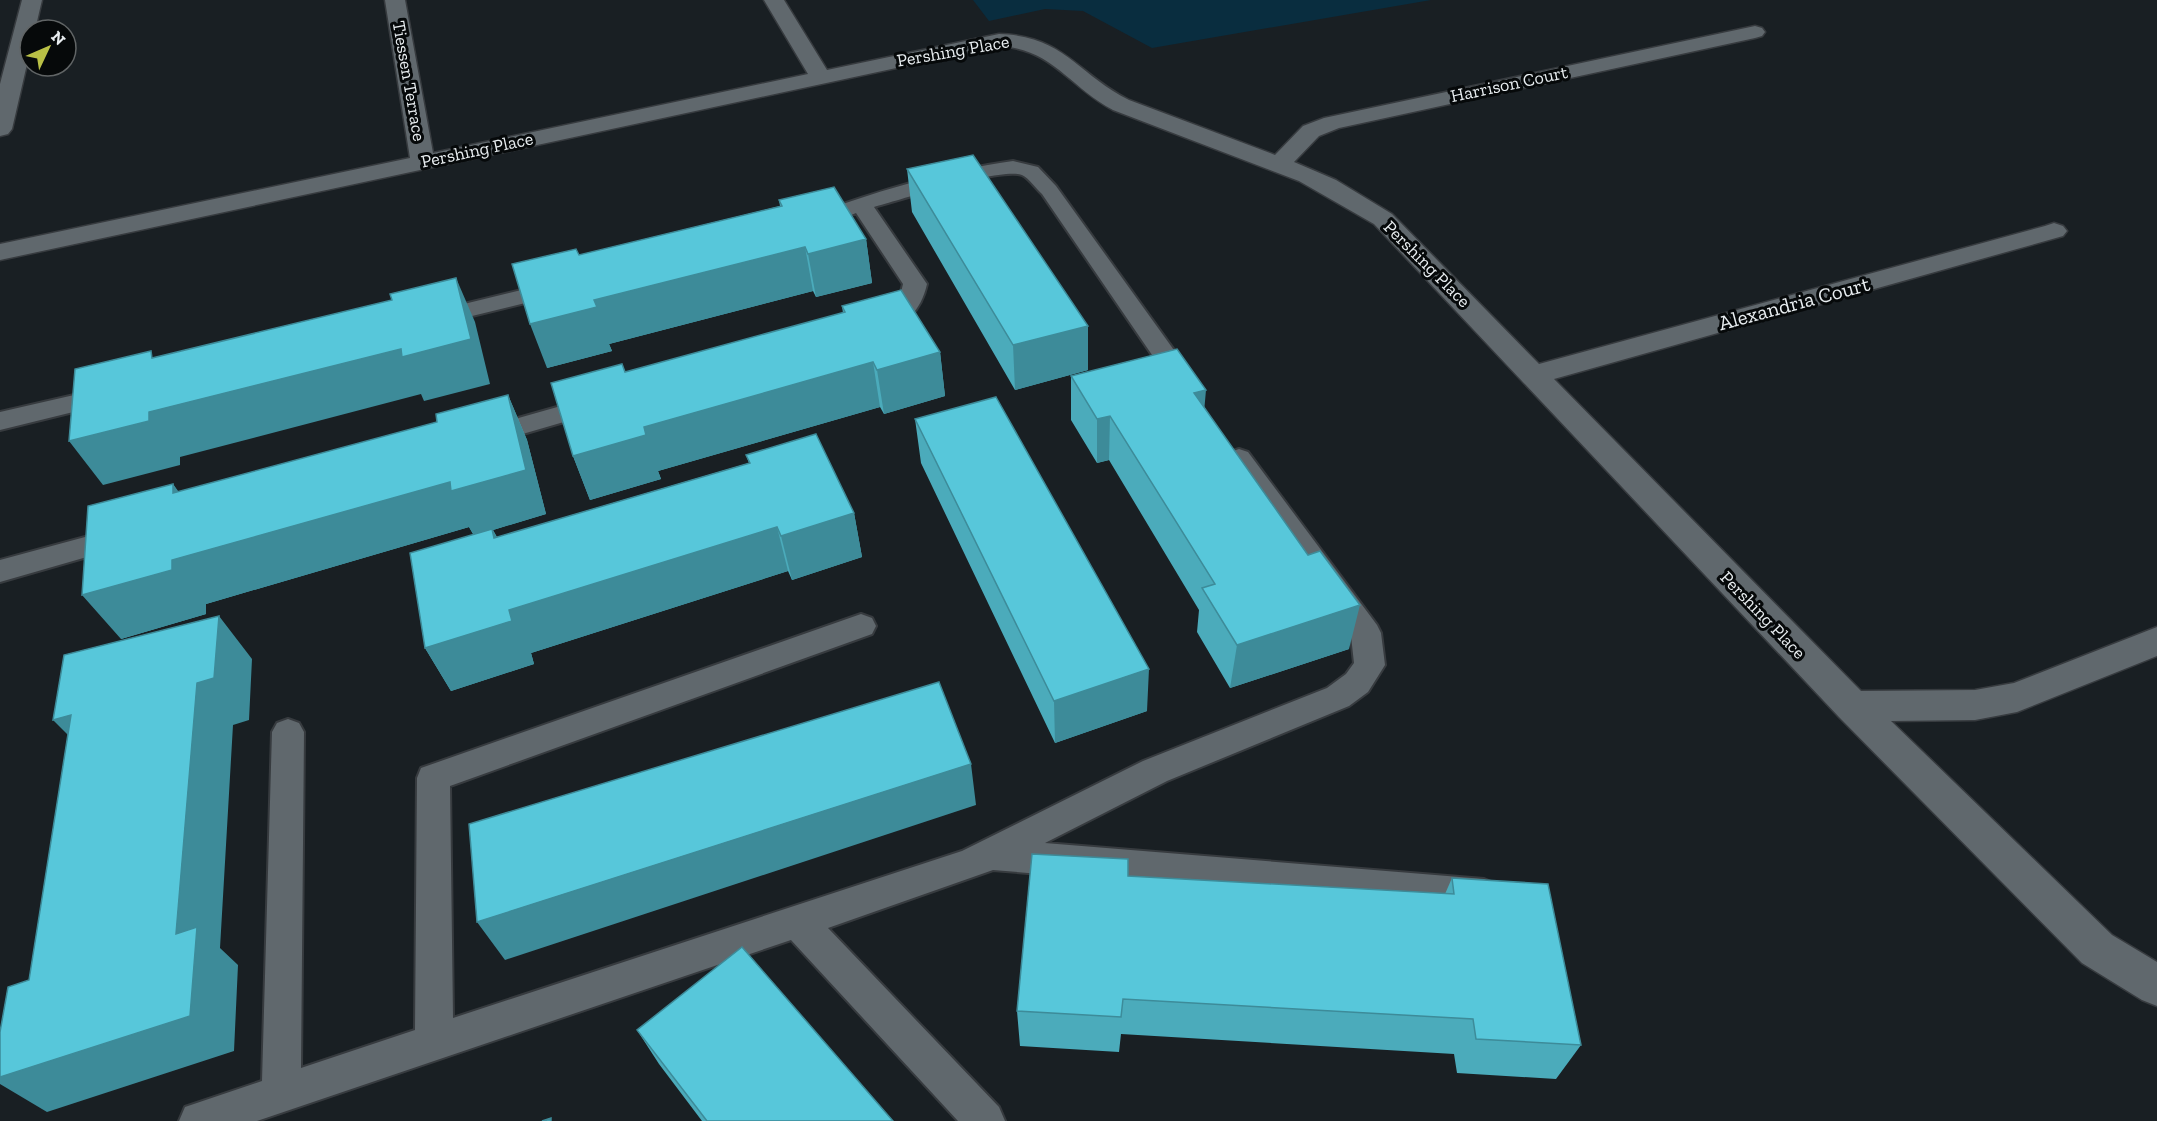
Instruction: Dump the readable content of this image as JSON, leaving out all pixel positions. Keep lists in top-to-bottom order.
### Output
{
  "streets": {
    "street": [
      "Pershing Place",
      "Tiessen Terrace",
      "Harrison Court",
      "Alexandria Court"
    ]
  },
  "crossings": [
    ["Pershing Place", "Tiessen Terrace"],
    ["Pershing Place", "Harrison Court"],
    ["Pershing Place", "Alexandria Court"]
  ],
  "north": "top right"
}
